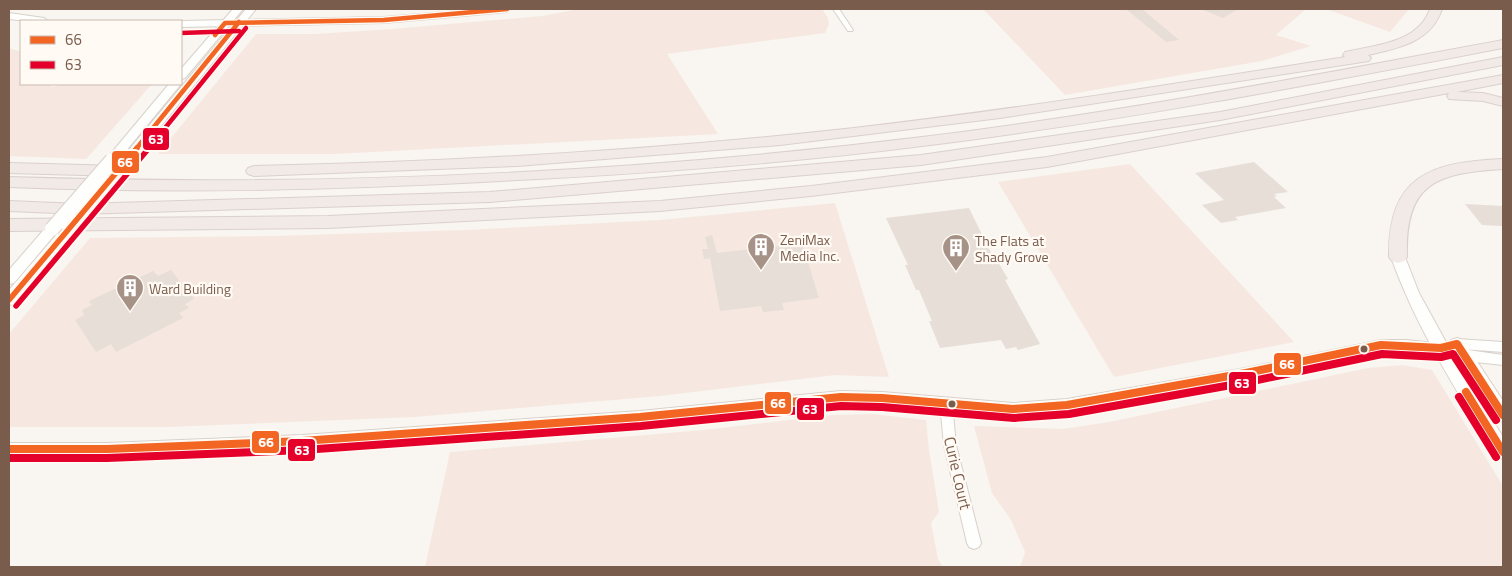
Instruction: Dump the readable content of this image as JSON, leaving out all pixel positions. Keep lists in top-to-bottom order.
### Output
{
  "streets": {
    "street": ["Curie Court"]
  },
  "places": {
    "building": ["ZeniMax Media Inc.", "The Flats at Shady Grove", "Ward Building"]
  },
  "lines": ["transit line 66", "transit line 63"],
  "legend": ["66", "63"]
}
